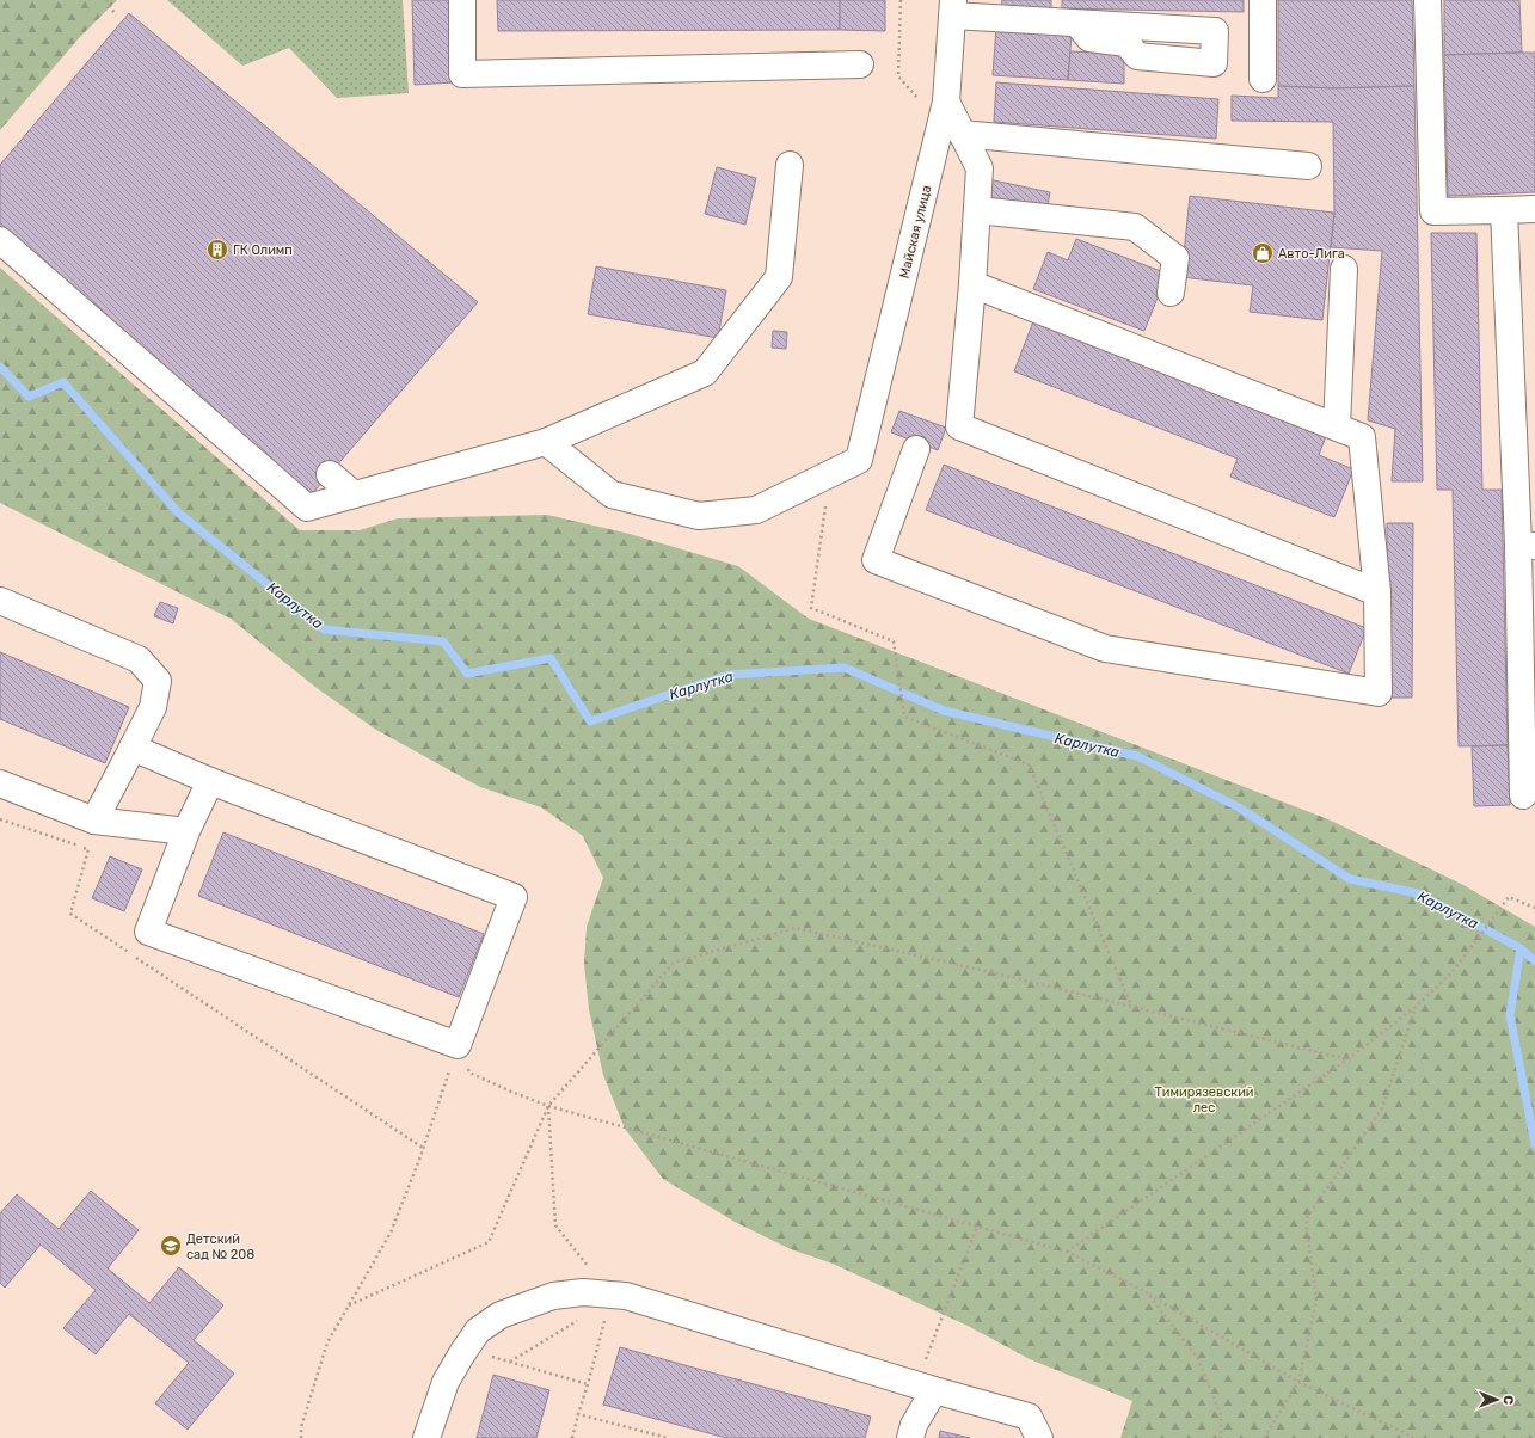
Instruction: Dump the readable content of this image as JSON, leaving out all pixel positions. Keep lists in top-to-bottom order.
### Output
{
  "streets": {
    "street": ["Майская улица"]
  },
  "water": ["Карлутка"],
  "parks": ["Тимирязевский лес"],
  "places": {
    "building": ["ГК Олимп"],
    "shop": ["Авто-Лига"],
    "school or university": ["Детский сад № 208"]
  },
  "north": "right"
}
